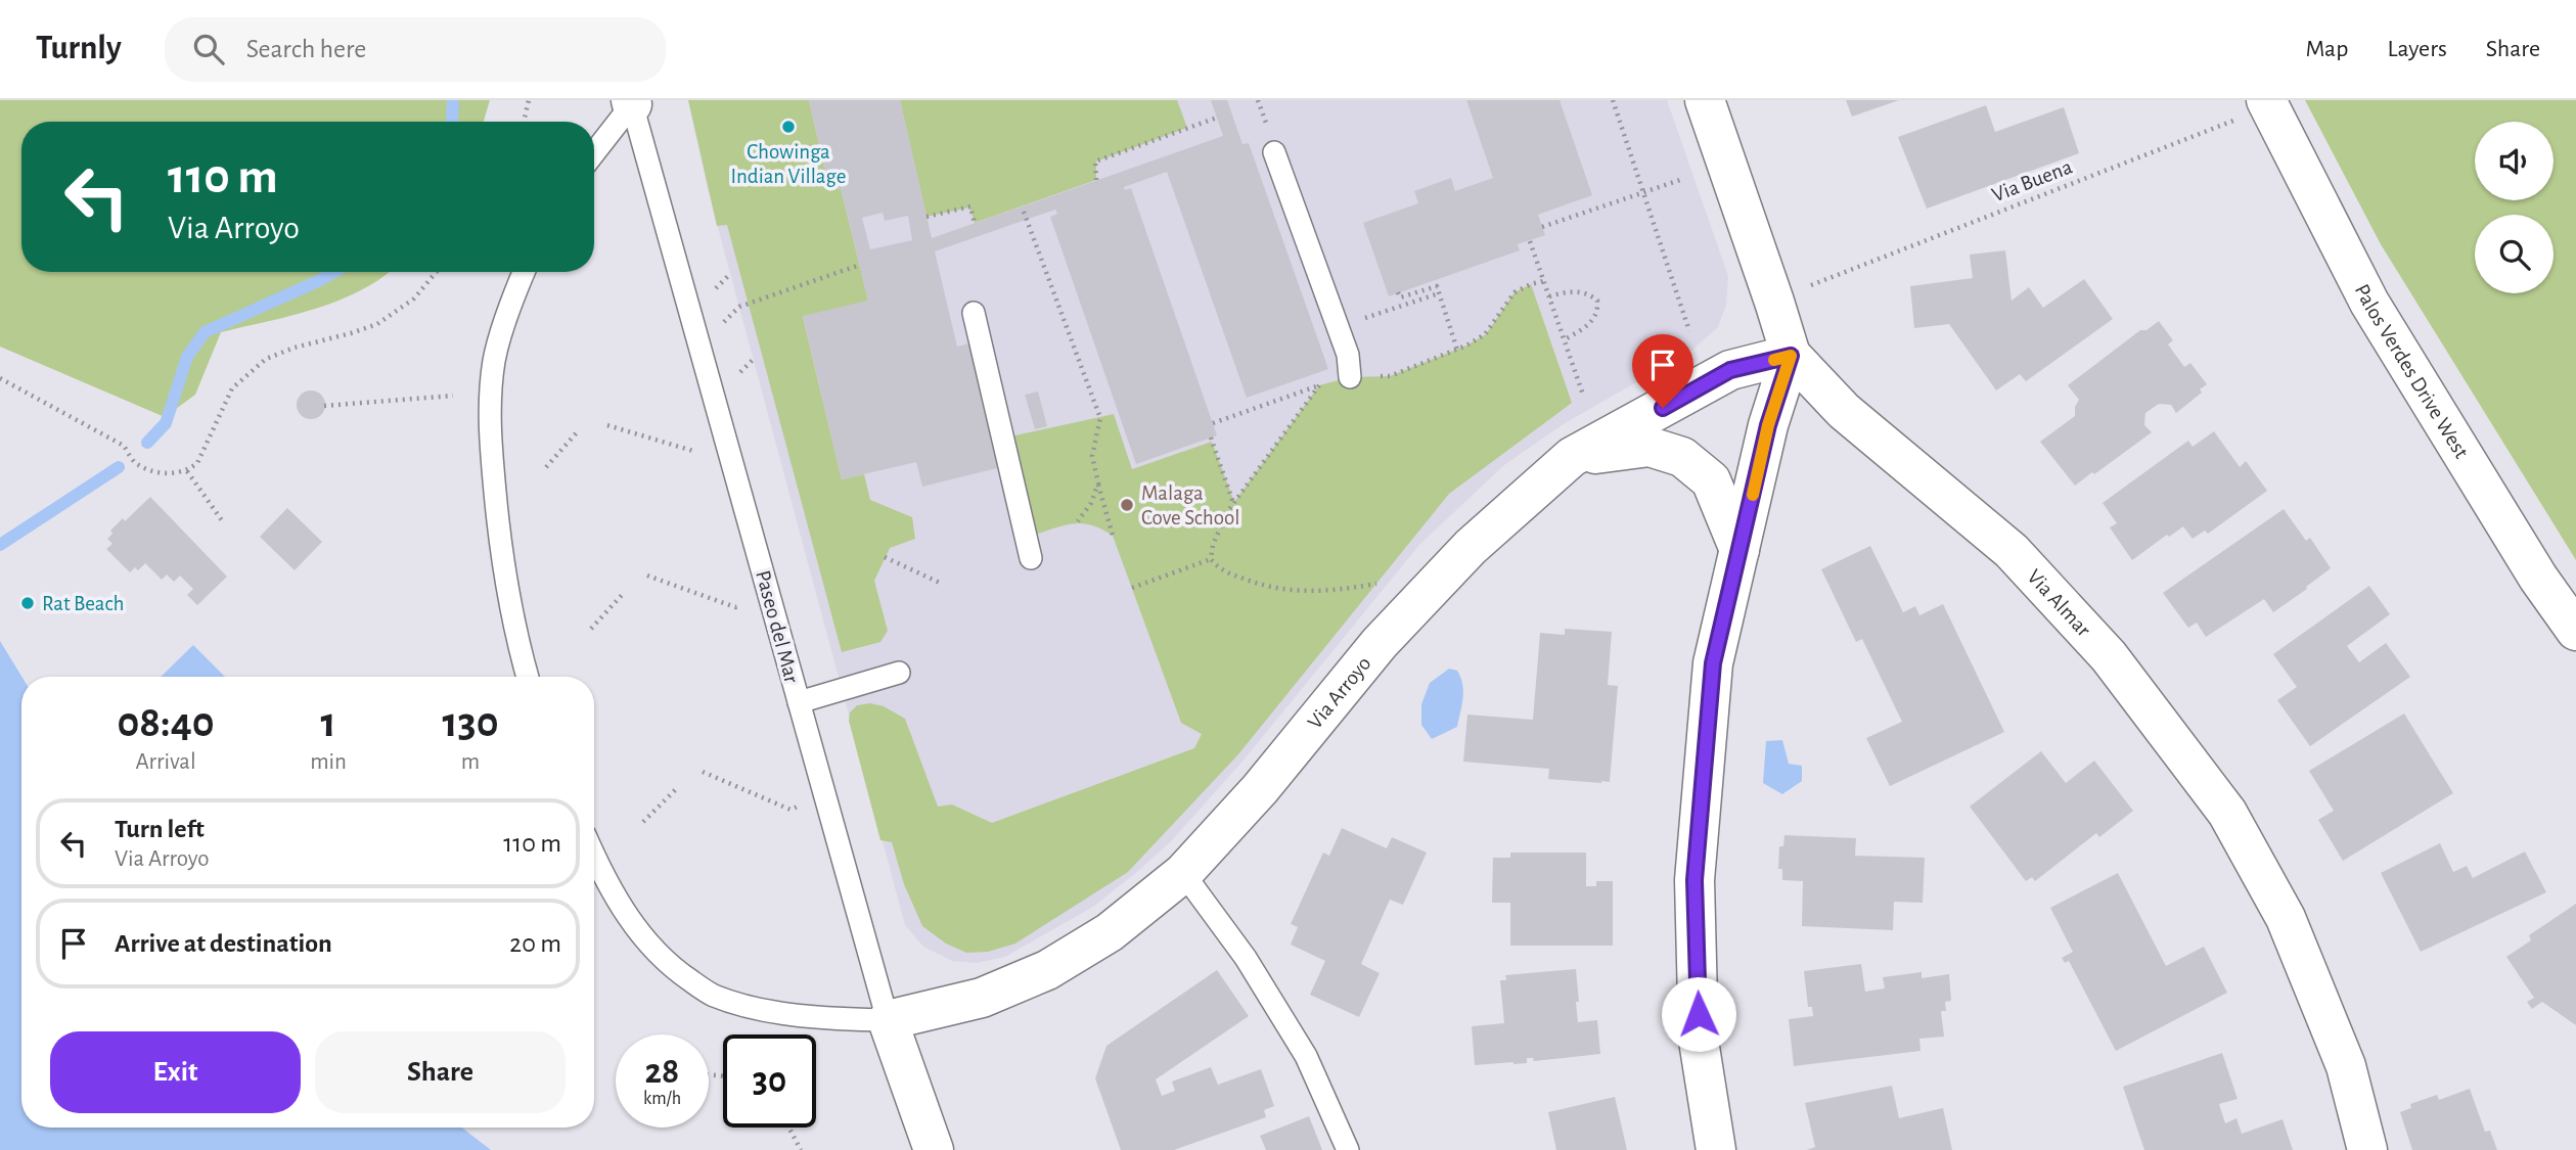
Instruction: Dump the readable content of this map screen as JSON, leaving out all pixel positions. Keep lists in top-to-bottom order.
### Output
{
  "streets": {
    "street": [
      "Palos Verdes Drive West",
      "Via Almar",
      "Paseo del Mar",
      "Via Arroyo"
    ],
    "path": ["Via Buena"]
  },
  "crossings": [
    ["Via Buena", "Palos Verdes Drive West"],
    ["Via Almar", "Via Arroyo"],
    ["Paseo del Mar", "Via Arroyo"]
  ],
  "places": ["Chowinga Indian Village", "Malaga Cove School", "Rat Beach"],
  "page": {
    "header": "Turnly",
    "search": "Search here",
    "nav": ["Map", "Layers", "Share"],
    "turn": ["110 m", "Via Arroyo"],
    "eta": [
      "08:40",
      "Arrival",
      "1",
      "min",
      "130",
      "m"
    ],
    "list": [
      {
        "name": "Turn left",
        "note": "Via Arroyo",
        "value": "110 m"
      },
      {
        "name": "Arrive at destination",
        "value": "20 m"
      }
    ],
    "buttons": ["Exit", "Share"],
    "speed": "28 km/h",
    "limit": "30"
  }
}
